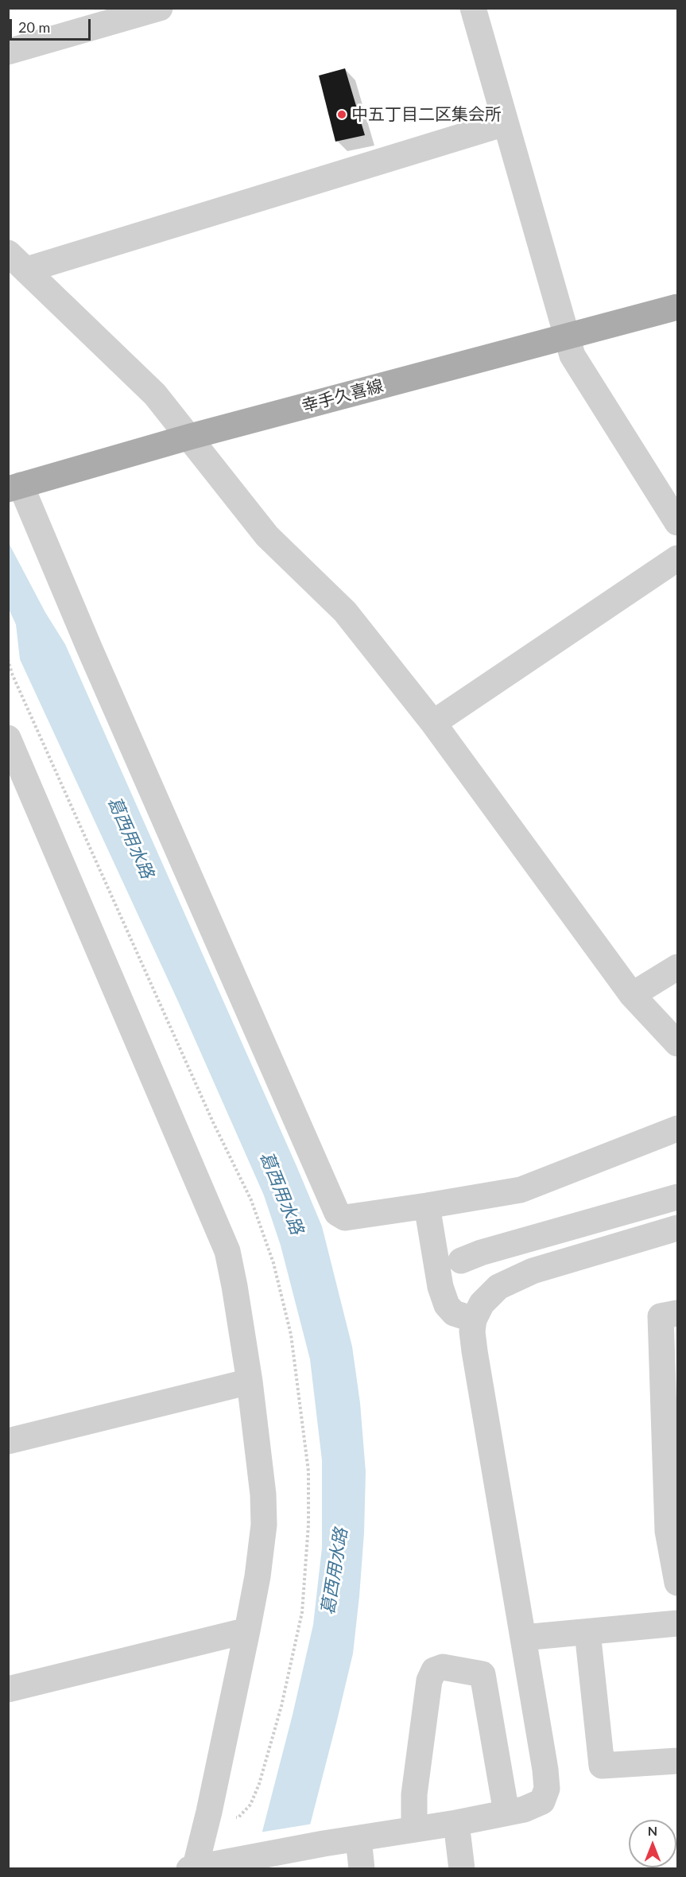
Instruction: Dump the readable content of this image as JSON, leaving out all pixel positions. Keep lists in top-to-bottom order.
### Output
{
  "streets": {
    "main road": ["幸手久喜線"]
  },
  "water": ["葛西用水路"],
  "places": ["中五丁目二区集会所"],
  "scale_bar": "20 m",
  "north": "top"
}
